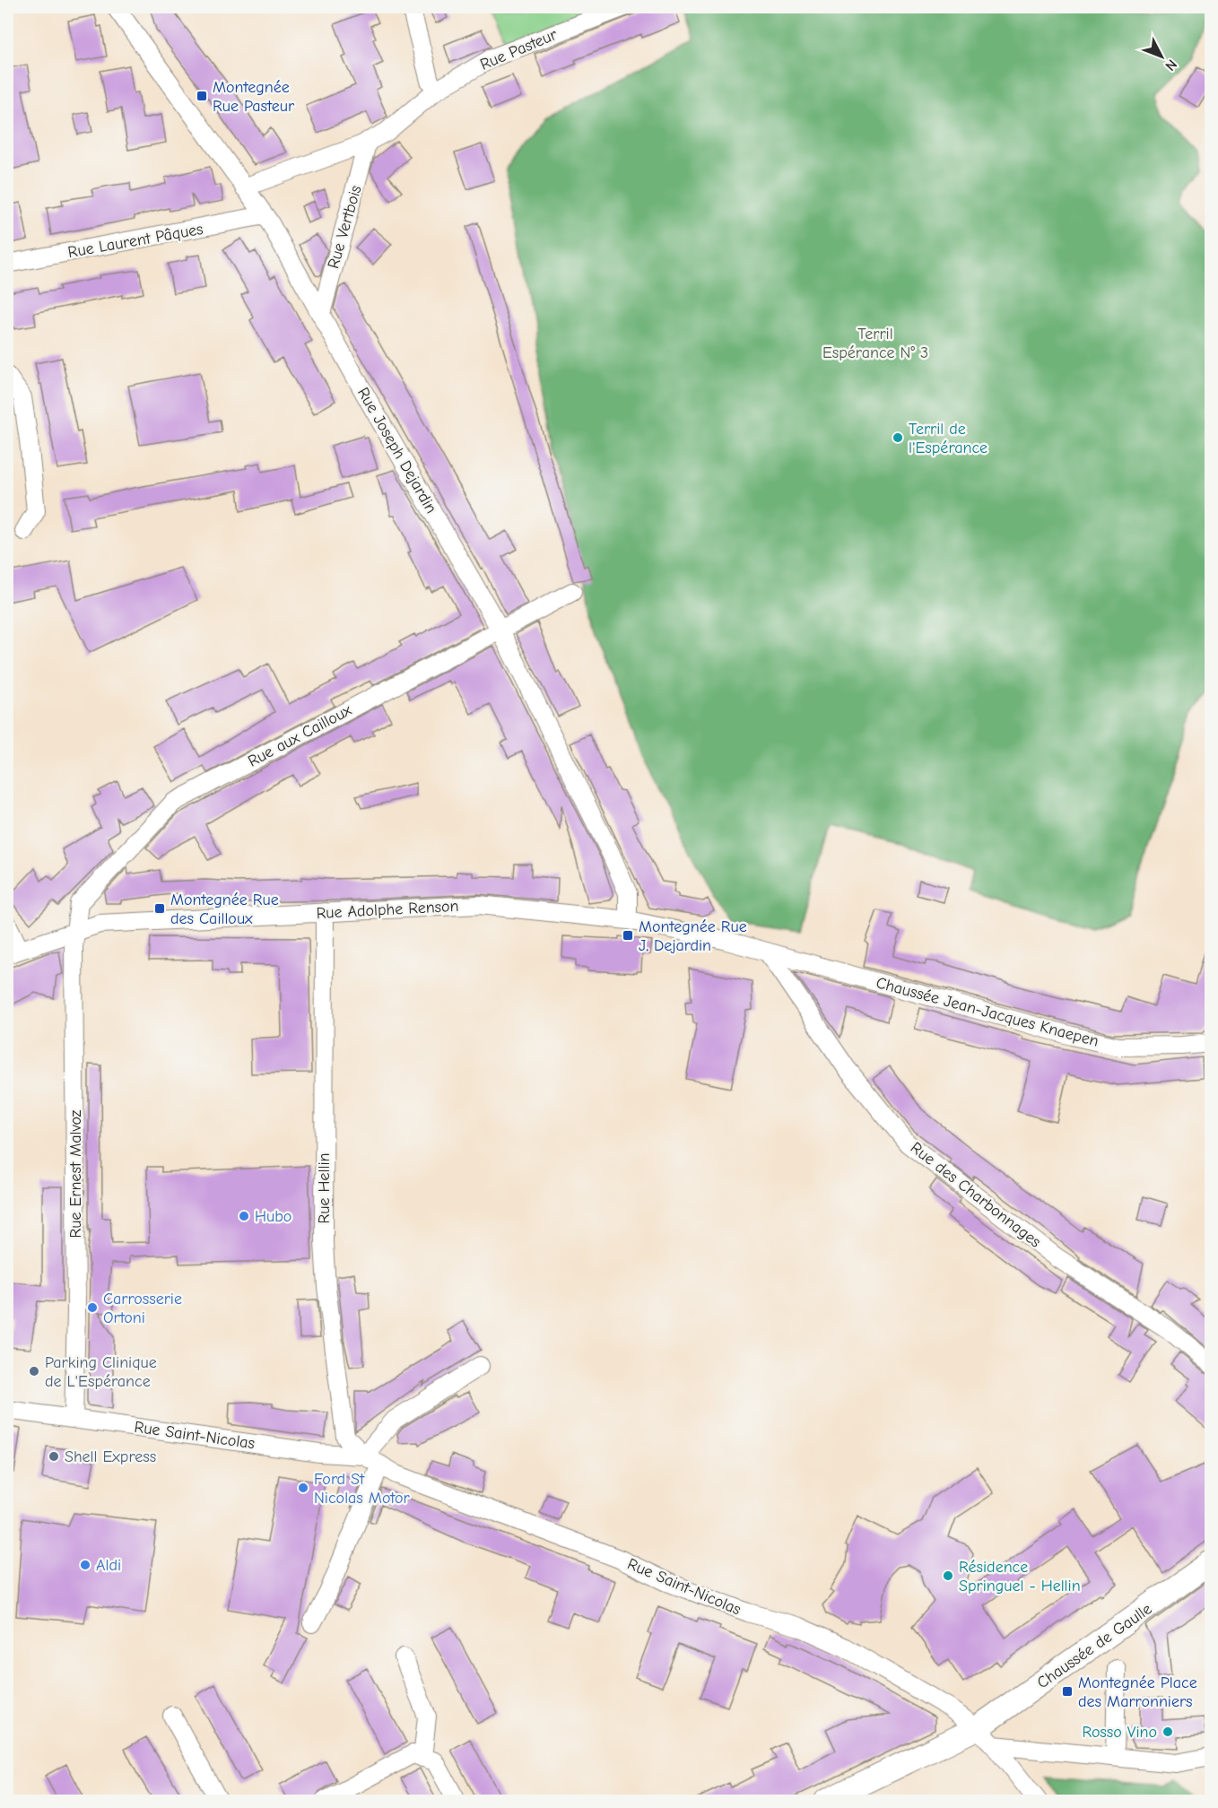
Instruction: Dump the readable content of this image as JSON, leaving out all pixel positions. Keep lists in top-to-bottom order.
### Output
{
  "streets": {
    "main road": ["Chaussée de Gaulle"],
    "street": [
      "Rue Pasteur",
      "Rue Vertbois",
      "Rue Laurent Pâques",
      "Rue Joseph Dejardin",
      "Rue aux Cailloux",
      "Rue Adolphe Renson",
      "Chaussée Jean-Jacques Knaepen",
      "Rue Ernest Malvoz",
      "Rue Hellin",
      "Rue des Charbonnages",
      "Rue Saint-Nicolas"
    ]
  },
  "crossings": [
    ["Rue Pasteur", "Rue Vertbois"],
    ["Rue Vertbois", "Rue Joseph Dejardin"],
    ["Rue Laurent Pâques", "Rue Joseph Dejardin"],
    ["Rue Joseph Dejardin", "Rue aux Cailloux"],
    ["Rue Joseph Dejardin", "Rue Adolphe Renson"],
    ["Rue aux Cailloux", "Rue Adolphe Renson"],
    ["Rue aux Cailloux", "Rue Ernest Malvoz"],
    ["Rue Adolphe Renson", "Chaussée Jean-Jacques Knaepen"],
    ["Rue Adolphe Renson", "Rue Ernest Malvoz"],
    ["Rue Adolphe Renson", "Rue Hellin"],
    ["Rue Adolphe Renson", "Rue des Charbonnages"],
    ["Chaussée Jean-Jacques Knaepen", "Rue des Charbonnages"],
    ["Rue Ernest Malvoz", "Rue Saint-Nicolas"],
    ["Rue Hellin", "Rue Saint-Nicolas"],
    ["Rue Saint-Nicolas", "Chaussée de Gaulle"]
  ],
  "parks": ["Terril Espérance N° 3"],
  "places": {
    "transit": [
      "Montegnée Rue Pasteur",
      "Montegnée Rue des Cailloux",
      "Montegnée Rue J. Dejardin",
      "Montegnée Place des Marronniers"
    ],
    "other": [
      "Terril de l'Espérance",
      "Hubo",
      "Carrosserie Ortoni",
      "Parking Clinique de L'Espérance",
      "Shell Express",
      "Ford St Nicolas Motor",
      "Aldi",
      "Résidence Springuel - Hellin",
      "Rosso Vino"
    ]
  },
  "north": "bottom right"
}
